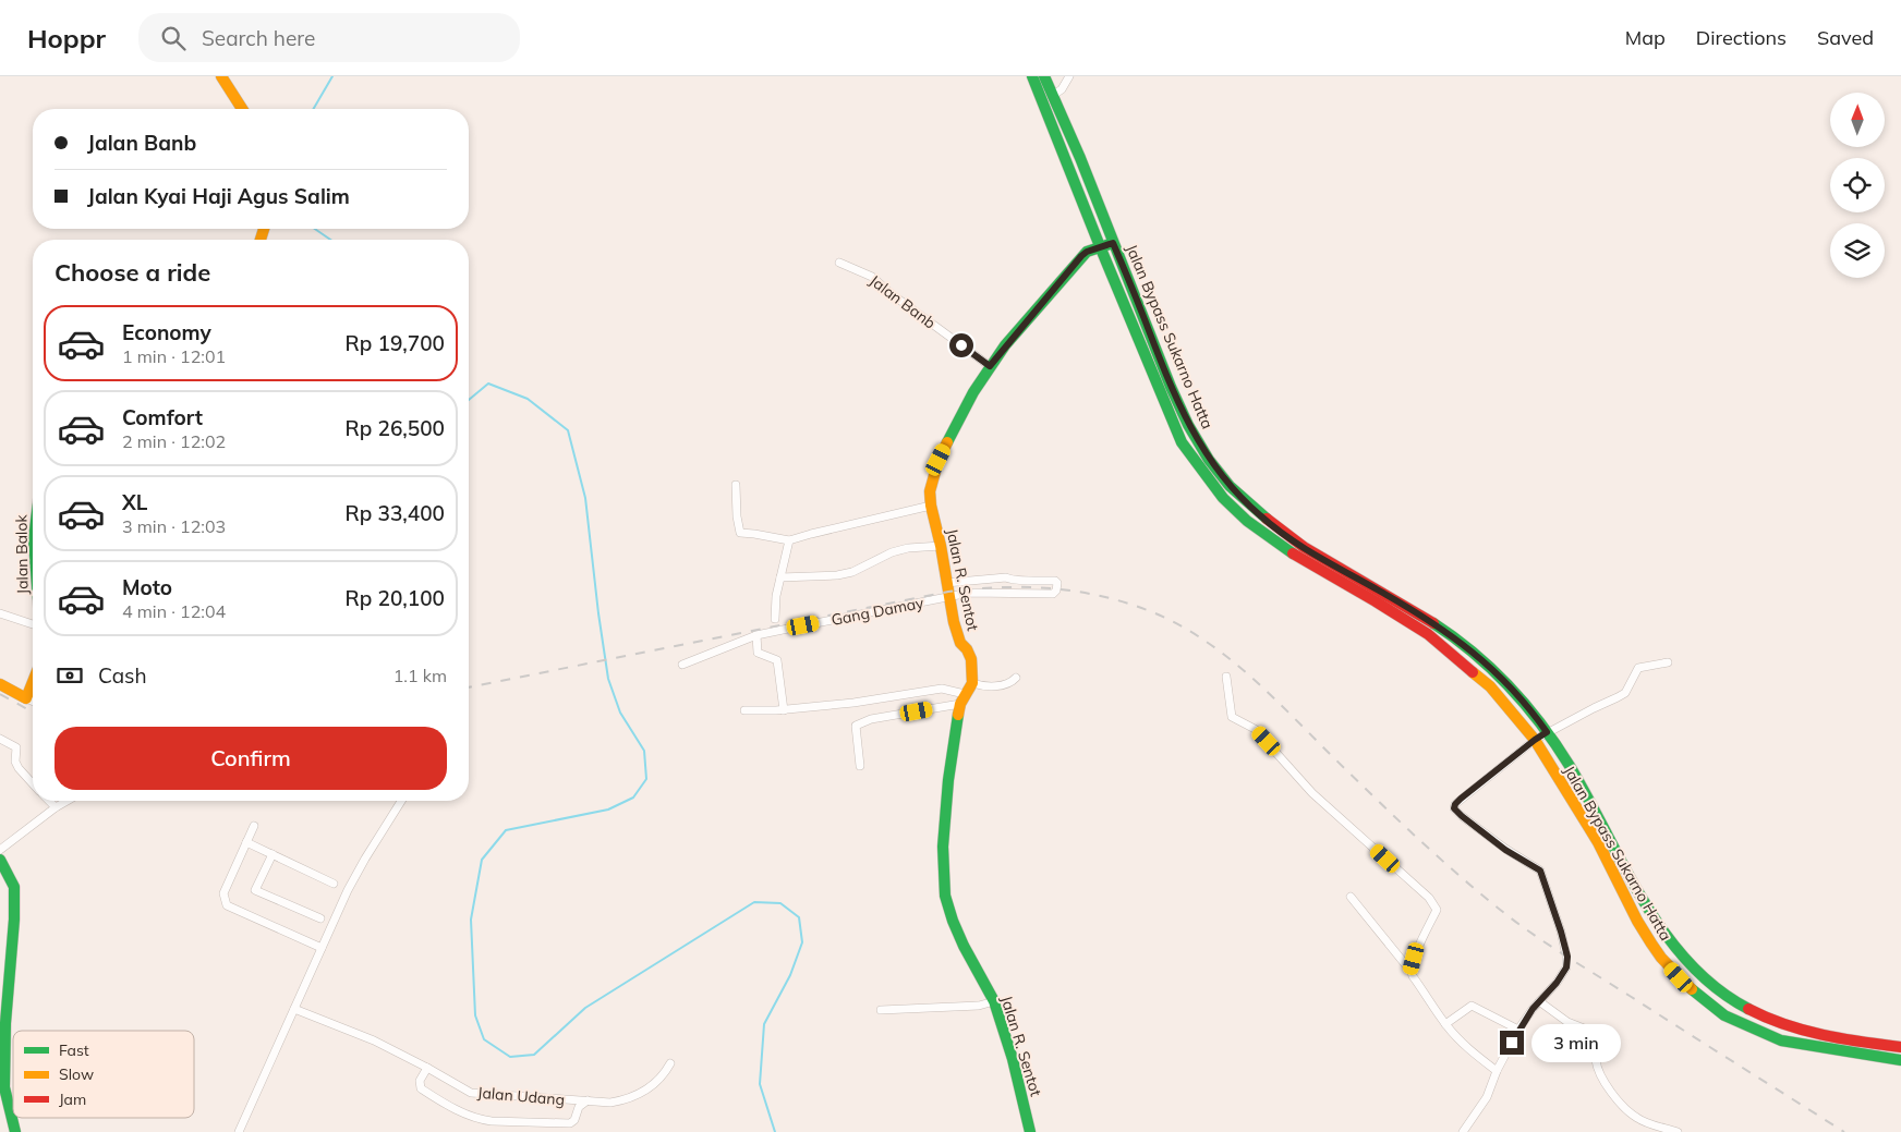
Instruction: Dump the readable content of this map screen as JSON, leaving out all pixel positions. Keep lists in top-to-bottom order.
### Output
{
  "streets": {
    "main road": ["Jalan Bypass Sukarno Hatta", "Jalan R. Sentot"],
    "street": ["Jalan Banb", "Gang Damay", "Jalan Udang"]
  },
  "crossings": [
    ["Jalan Banb", "Jalan R. Sentot"],
    ["Jalan Bypass Sukarno Hatta", "Jalan R. Sentot"],
    ["Jalan R. Sentot", "Gang Damay"]
  ],
  "legend": ["Fast", "Slow", "Jam"],
  "north": "top",
  "page": {
    "header": "Hoppr",
    "search": "Search here",
    "nav": ["Map", "Directions", "Saved"],
    "banner": ["Jalan Banb", "Jalan Kyai Haji Agus Salim"],
    "heading": "Choose a ride",
    "list": [
      {
        "name": "Economy",
        "note": "1 min · 12:01",
        "value": "Rp 19,700"
      },
      {
        "name": "Comfort",
        "note": "2 min · 12:02",
        "value": "Rp 26,500"
      },
      {
        "name": "XL",
        "note": "3 min · 12:03",
        "value": "Rp 33,400"
      },
      {
        "name": "Moto",
        "note": "4 min · 12:04",
        "value": "Rp 20,100"
      }
    ],
    "pay": ["Cash", "1.1 km"],
    "buttons": "Confirm",
    "bubble": "3 min"
  }
}
